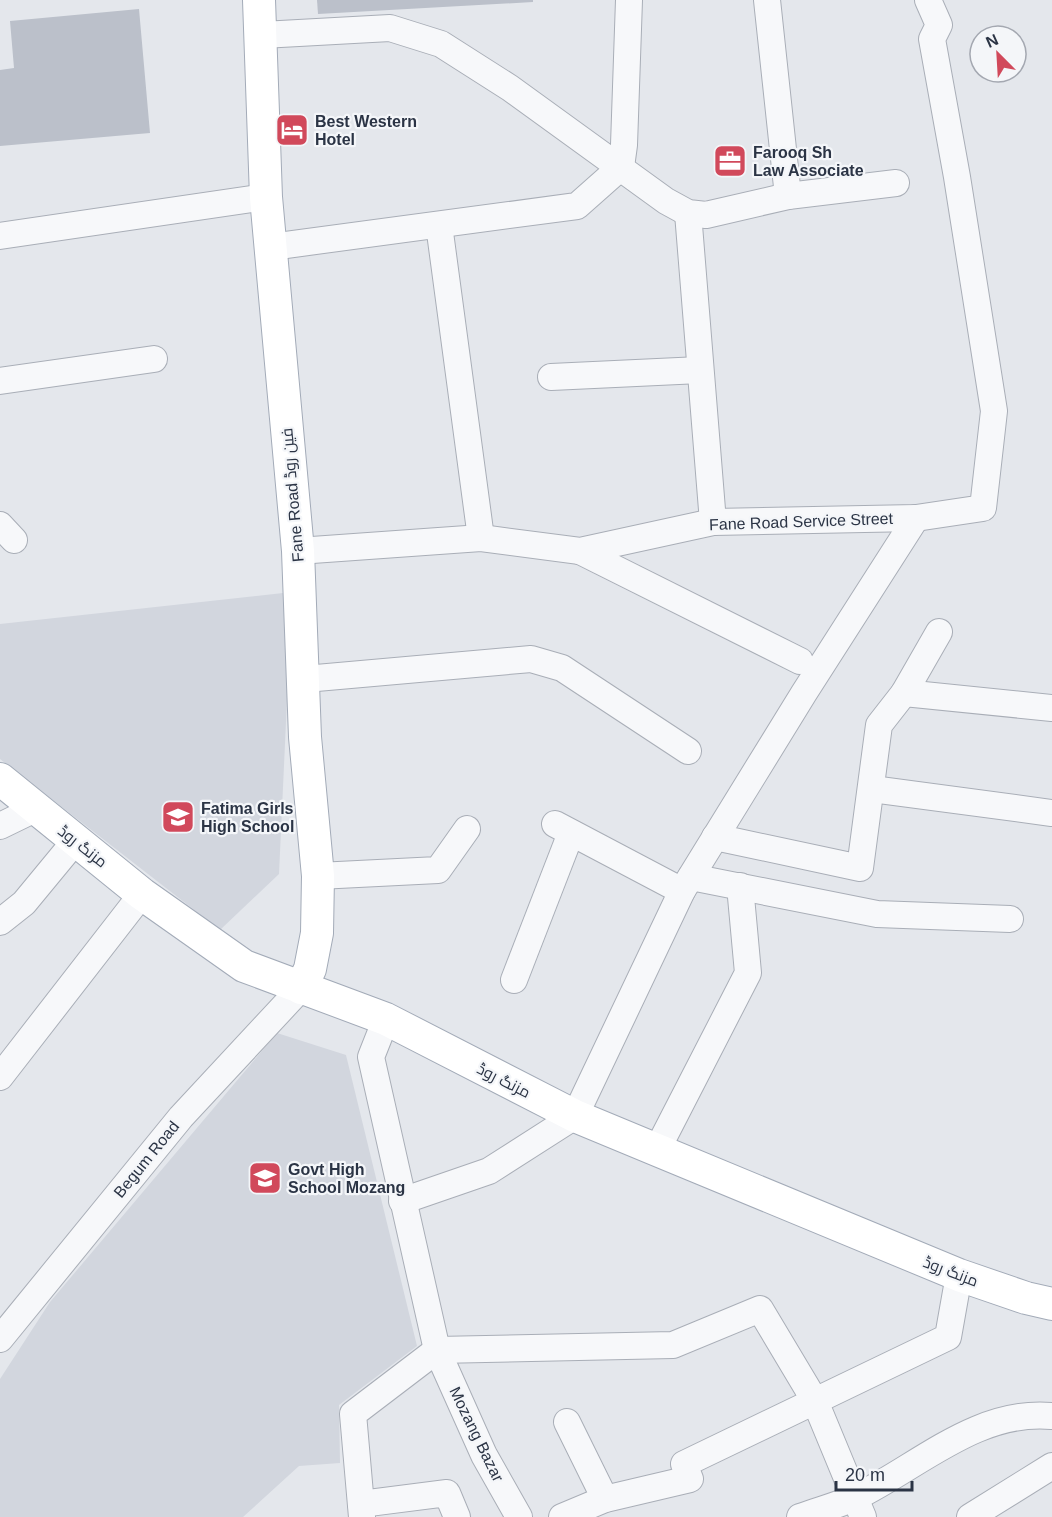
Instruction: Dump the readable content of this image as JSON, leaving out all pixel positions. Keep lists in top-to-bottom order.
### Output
{
  "streets": {
    "main road": ["Fane Road فین روڈ", "مزنگ روڈ"],
    "street": ["Fane Road Service Street", "Begum Road", "Mozang Bazar"]
  },
  "crossings": [
    ["Fane Road فین روڈ", "Fane Road Service Street"],
    ["Fane Road فین روڈ", "مزنگ روڈ"],
    ["Fane Road فین روڈ", "Begum Road"],
    ["مزنگ روڈ", "Begum Road"],
    ["مزنگ روڈ", "Mozang Bazar"]
  ],
  "places": {
    "hotel": ["Best Western Hotel"],
    "office": ["Farooq Sh Law Associate"],
    "school or university": ["Fatima Girls High School", "Govt High School Mozang"]
  },
  "scale_bar": "20 m",
  "north": "top left"
}
